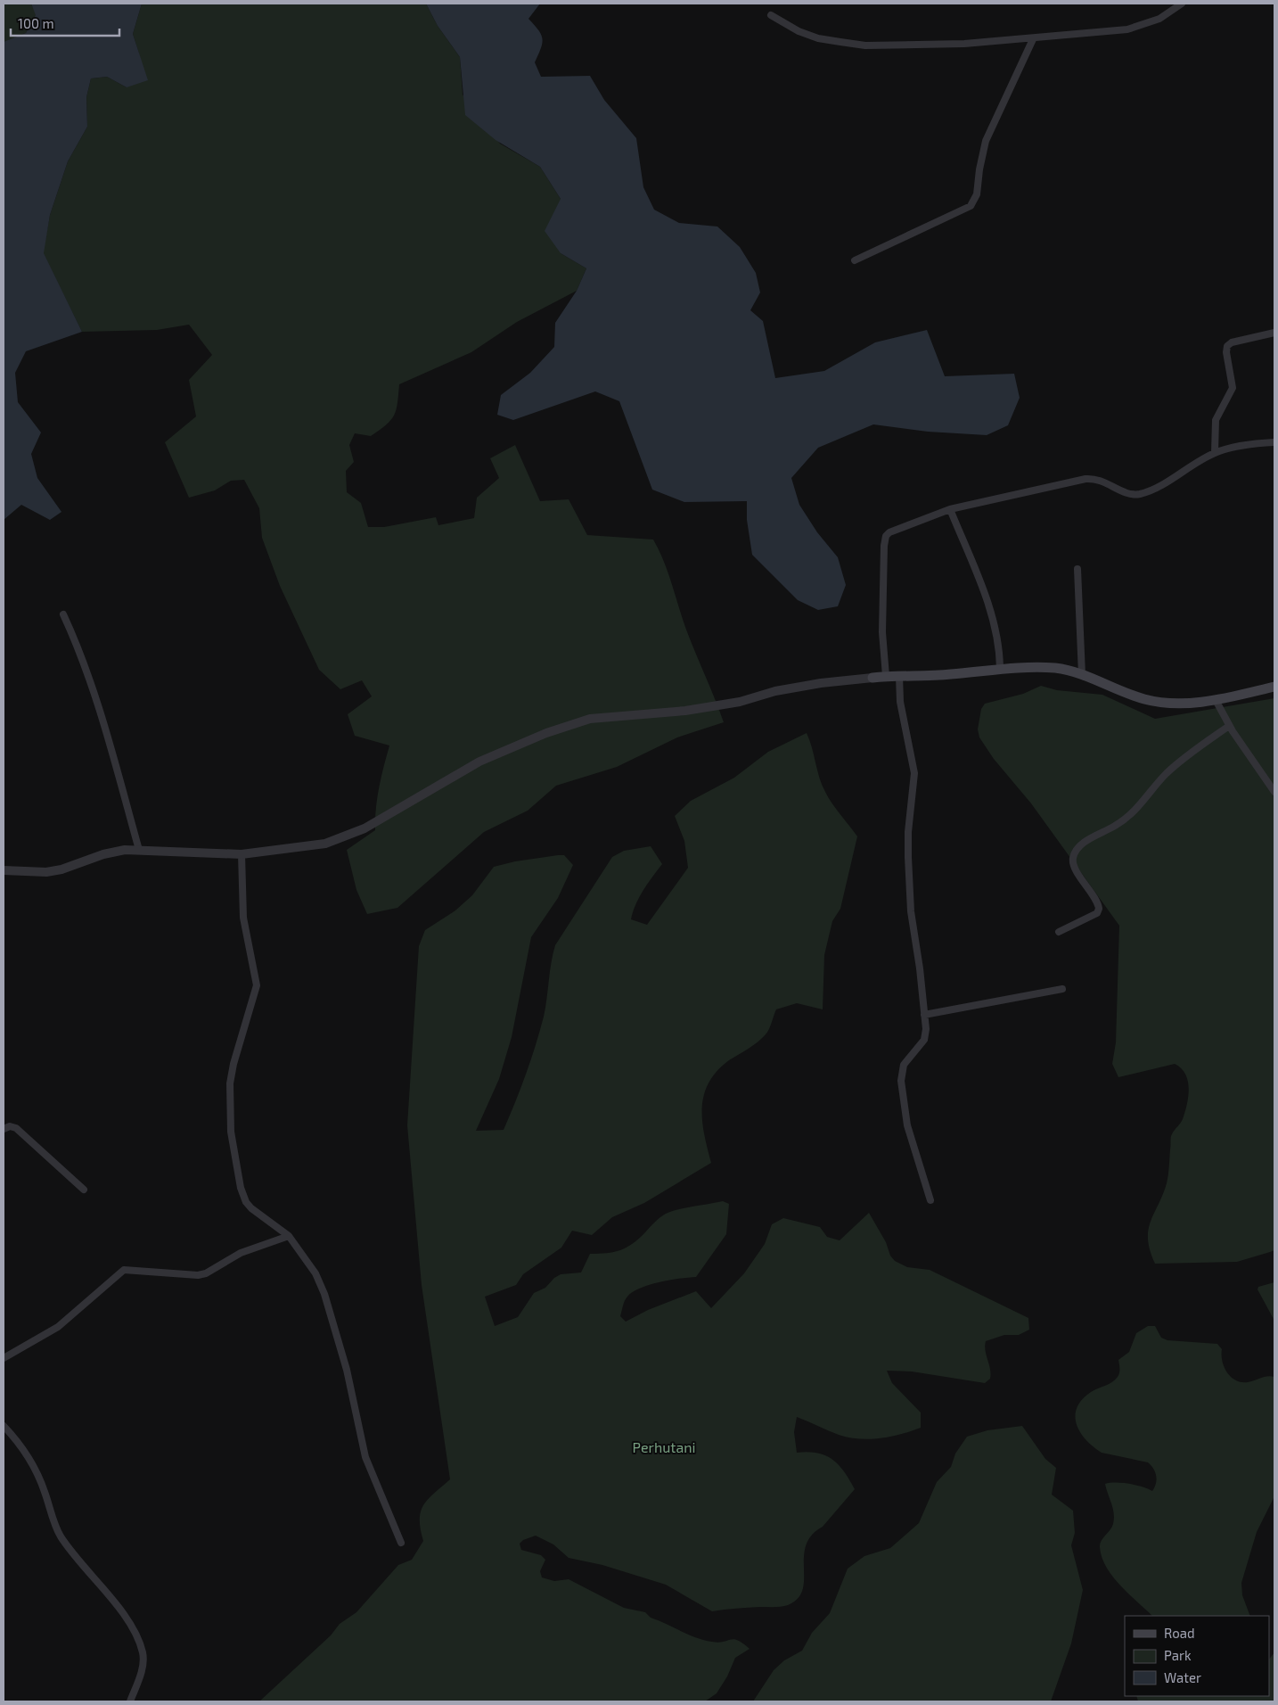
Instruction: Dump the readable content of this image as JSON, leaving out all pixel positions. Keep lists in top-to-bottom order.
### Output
{
  "parks": ["Perhutani"],
  "legend": ["Road", "Park", "Water"],
  "scale_bar": "100 m"
}
